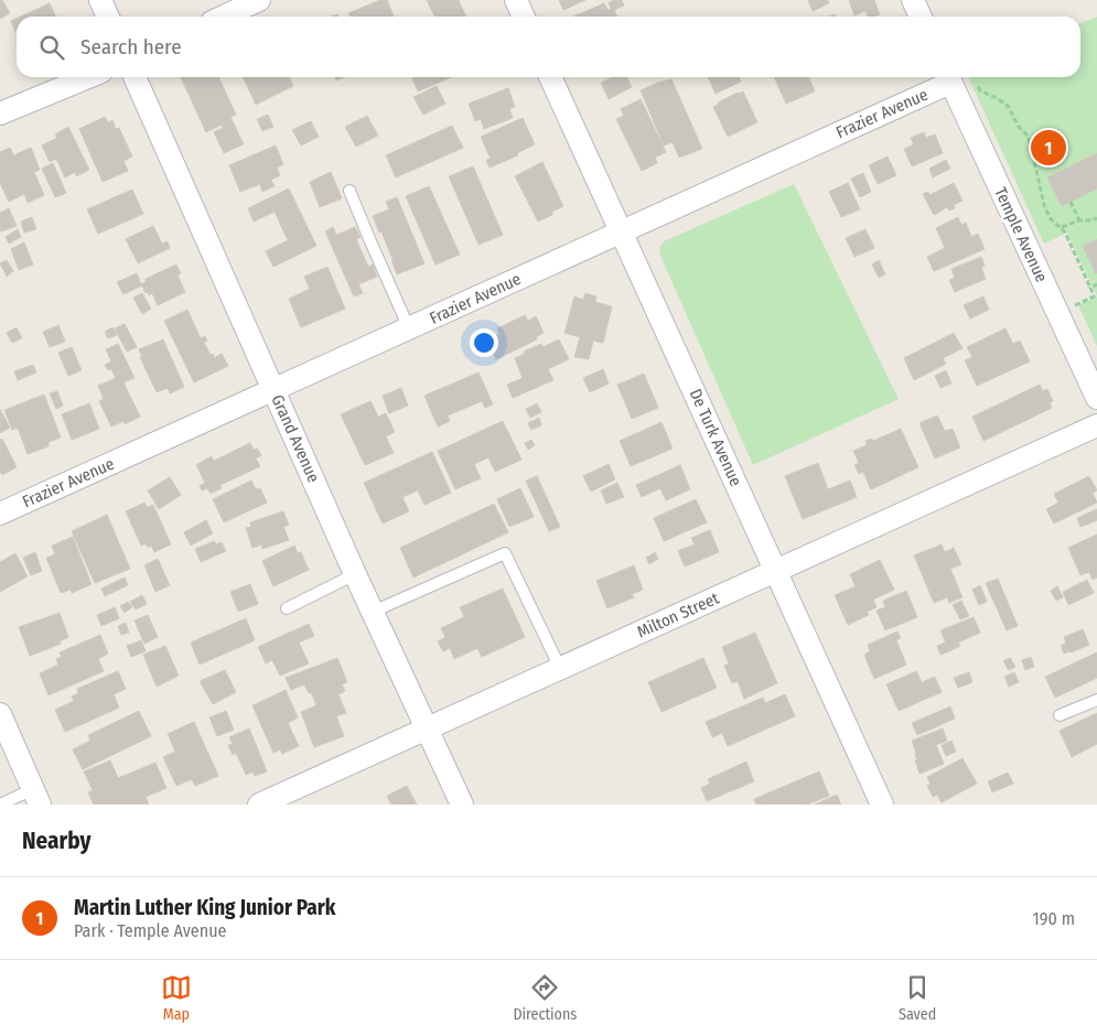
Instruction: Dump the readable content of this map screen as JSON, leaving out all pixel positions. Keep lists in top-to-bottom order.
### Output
{
  "streets": {
    "street": [
      "Frazier Avenue",
      "Temple Avenue",
      "De Turk Avenue",
      "Grand Avenue",
      "Milton Street"
    ]
  },
  "crossings": [
    ["Frazier Avenue", "Temple Avenue"],
    ["Frazier Avenue", "De Turk Avenue"],
    ["Frazier Avenue", "Grand Avenue"],
    ["De Turk Avenue", "Milton Street"],
    ["Grand Avenue", "Milton Street"]
  ],
  "page": {
    "search": "Search here",
    "pins": "1",
    "heading": "Nearby",
    "list": [
      {
        "mark": "1",
        "name": "Martin Luther King Junior Park",
        "note": "Park · Temple Avenue",
        "value": "190 m"
      }
    ],
    "nav": ["Map", "Directions", "Saved"]
  }
}
